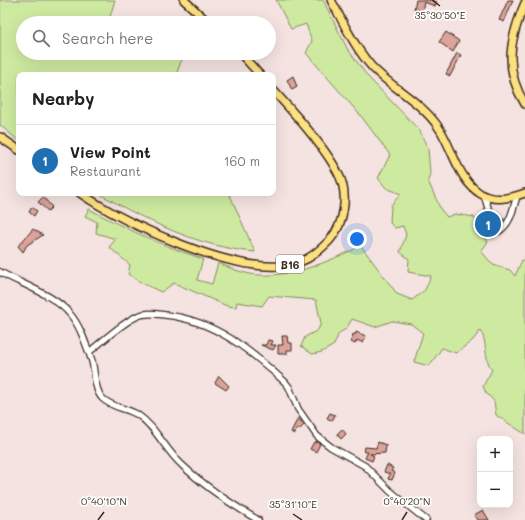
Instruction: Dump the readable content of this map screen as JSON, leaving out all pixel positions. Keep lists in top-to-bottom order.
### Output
{
  "streets": {
    "main road": ["B16"]
  },
  "page": {
    "search": "Search here",
    "heading": "Nearby",
    "list": [
      {
        "mark": "1",
        "name": "View Point",
        "note": "Restaurant",
        "value": "160 m"
      }
    ],
    "pins": "1",
    "map_buttons": ["+", "−"]
  },
  "coordinates": [
    "35°30'50\"E",
    "0°40'10\"N",
    "0°40'20\"N",
    "35°31'10\"E"
  ]
}
